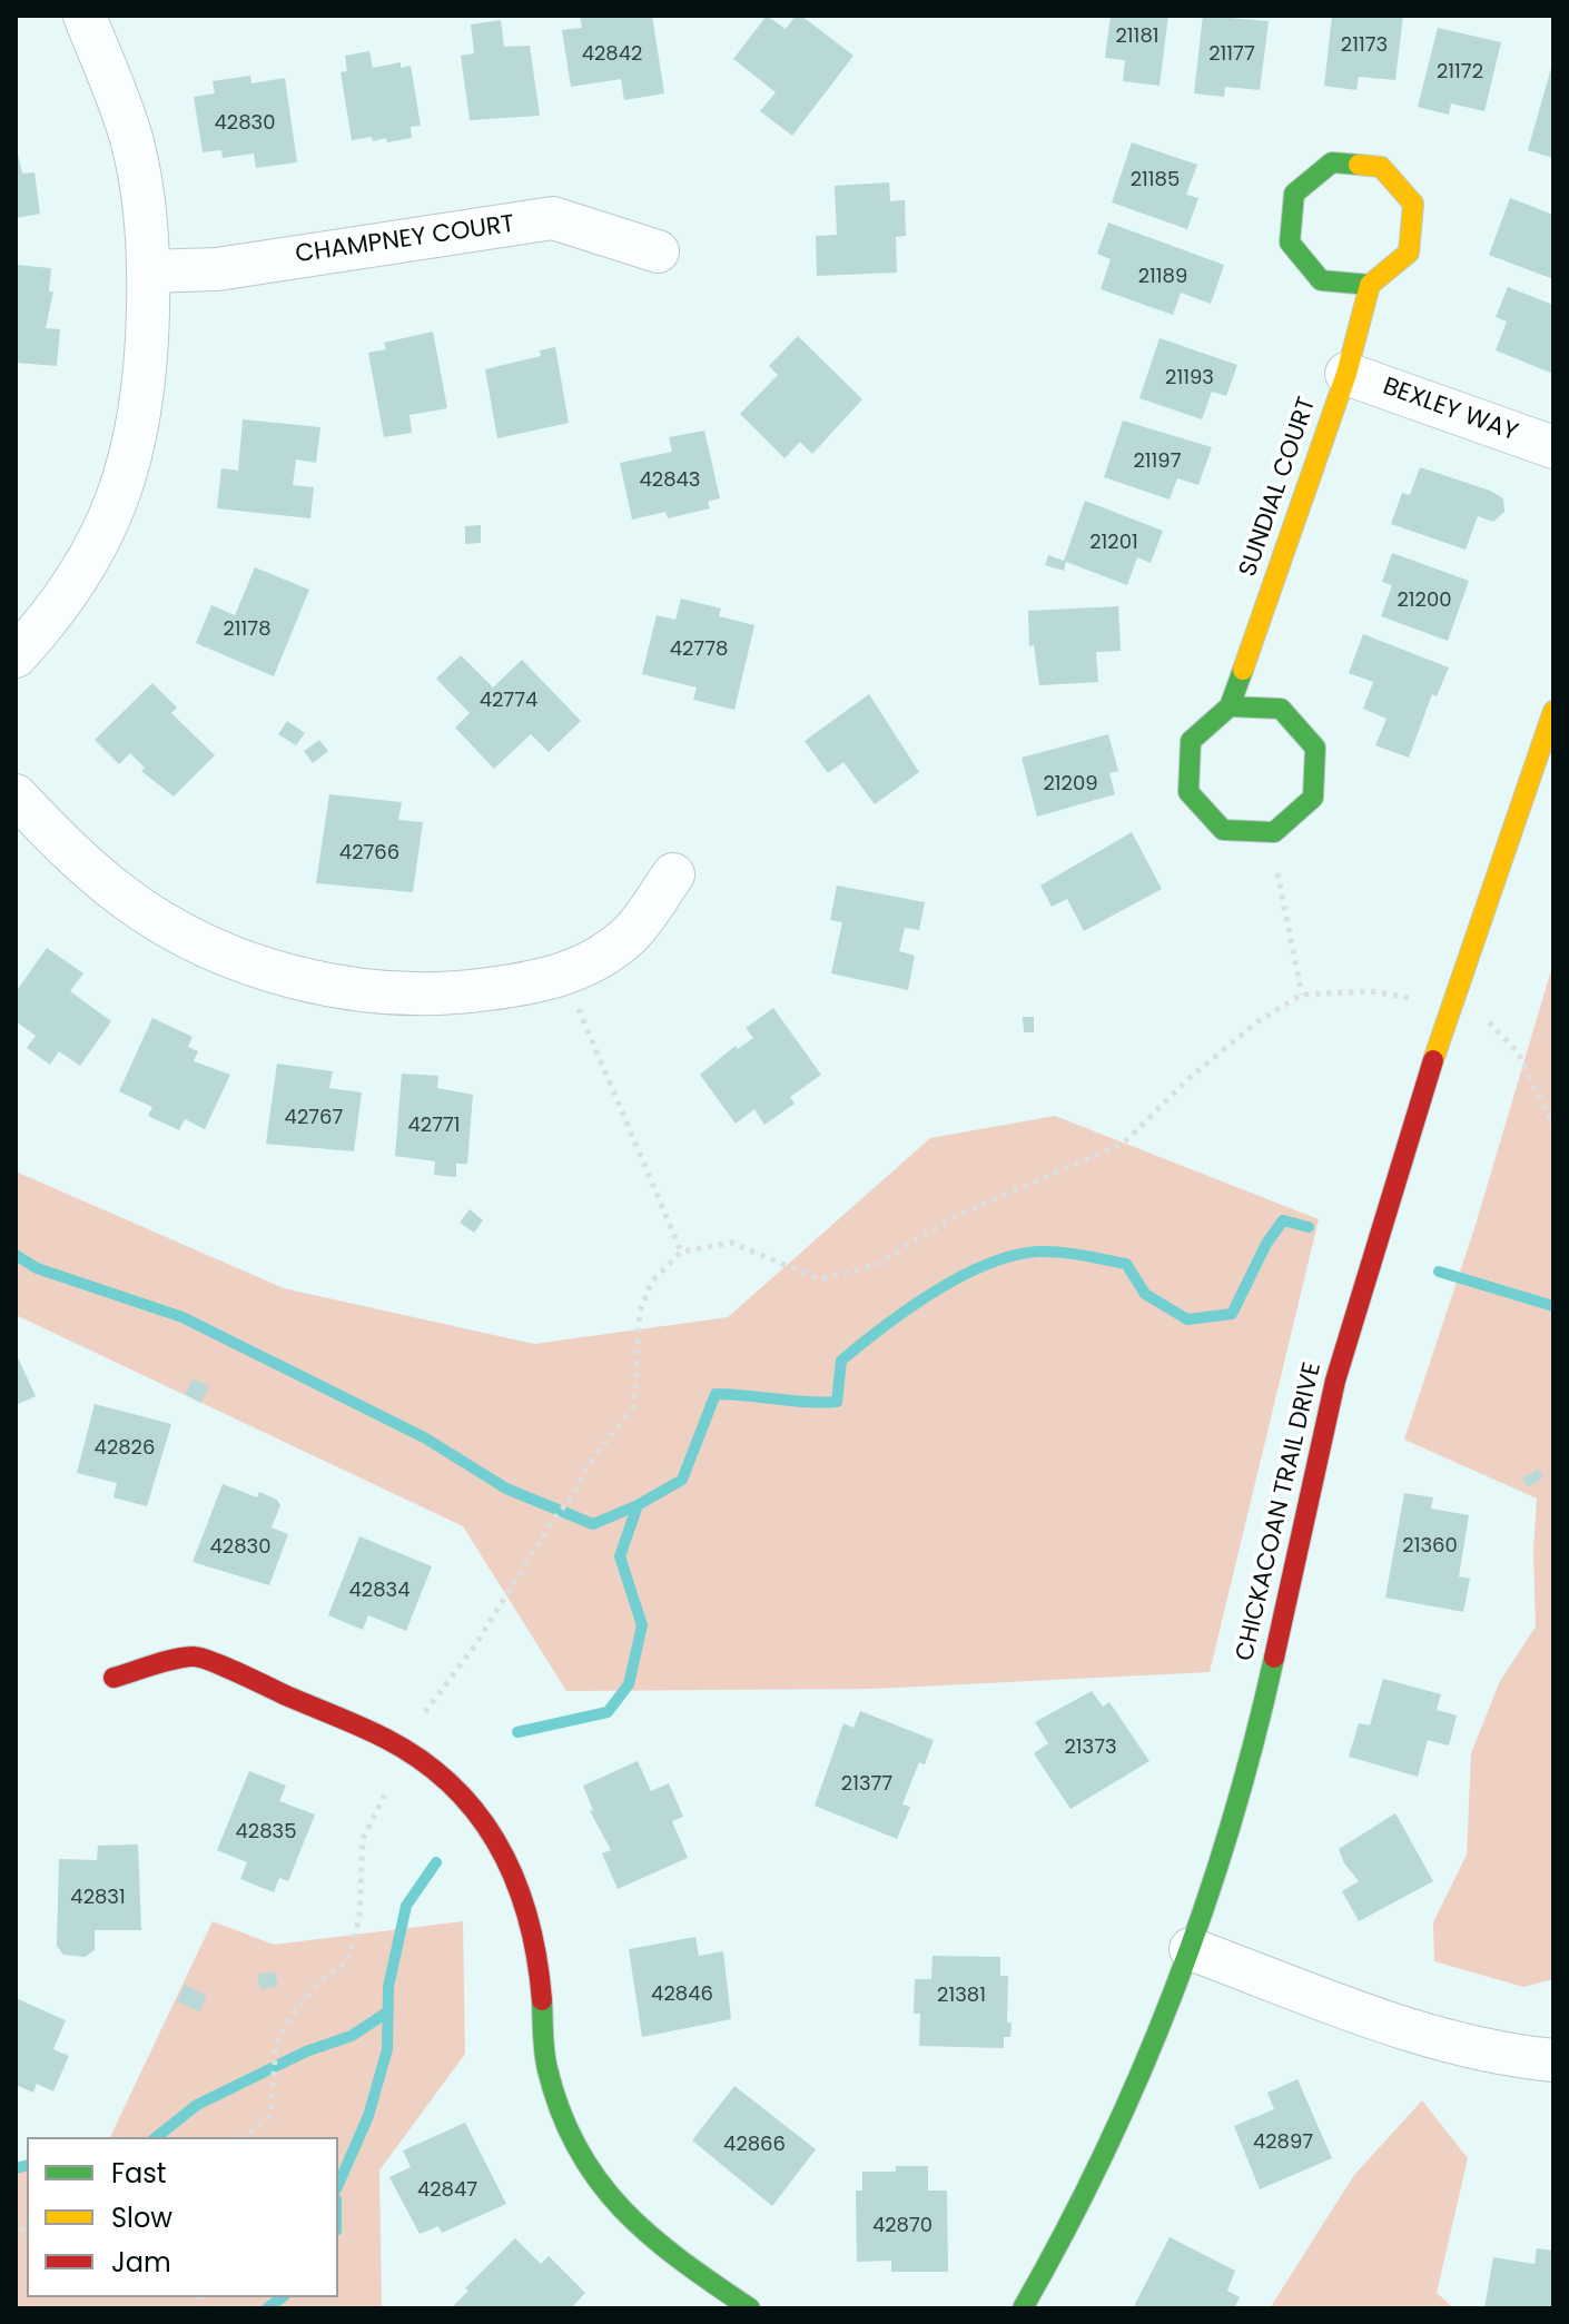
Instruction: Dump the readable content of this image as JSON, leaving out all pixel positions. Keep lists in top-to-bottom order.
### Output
{
  "streets": {
    "street": [
      "CHAMPNEY COURT",
      "BEXLEY WAY",
      "SUNDIAL COURT",
      "CHICKACOAN TRAIL DRIVE"
    ]
  },
  "crossings": [
    ["BEXLEY WAY", "SUNDIAL COURT"]
  ],
  "house_numbers": [
    "21181",
    "21173",
    "42842",
    "21177",
    "21172",
    "42830",
    "21185",
    "21189",
    "21193",
    "21197",
    "42843",
    "21201",
    "21200",
    "21178",
    "42778",
    "42774",
    "21209",
    "42766",
    "42767",
    "42771",
    "42826",
    "21360",
    "42830",
    "42834",
    "21373",
    "21377",
    "42835",
    "42831",
    "42846",
    "21381",
    "42897",
    "42866",
    "42847",
    "42870"
  ],
  "legend": ["Fast", "Slow", "Jam"]
}
